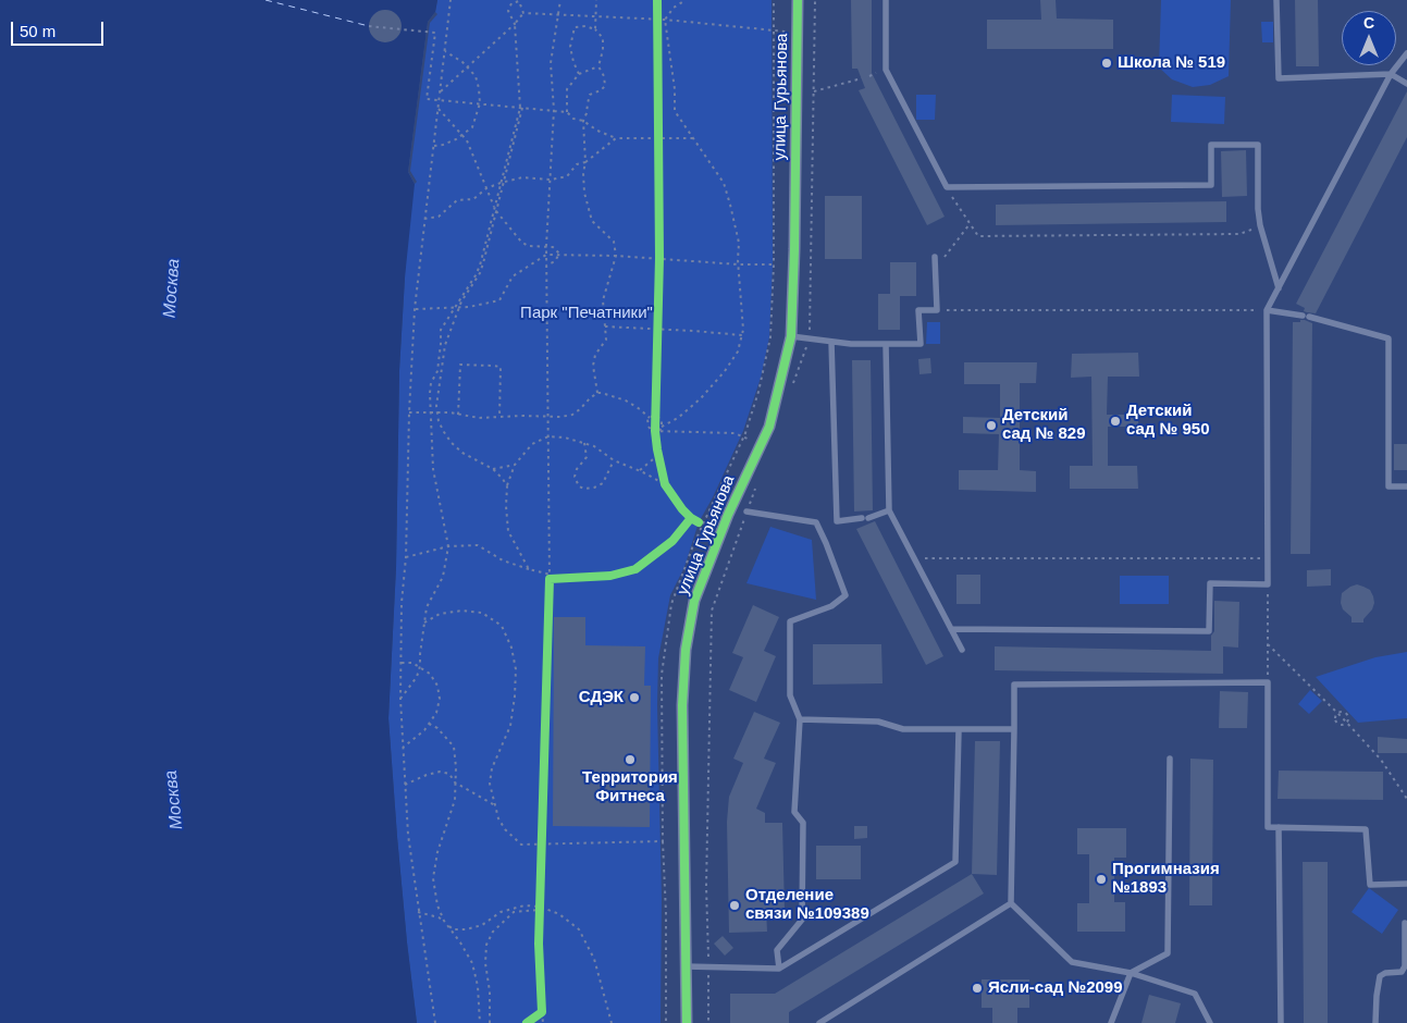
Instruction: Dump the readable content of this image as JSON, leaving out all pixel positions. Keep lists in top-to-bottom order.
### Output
{
  "streets": {
    "street": ["улица Гурьянова"]
  },
  "water": ["Москва"],
  "parks": ["Парк \"Печатники\""],
  "places": [
    "Школа № 519",
    "Детский сад № 950",
    "Детский сад № 829",
    "СДЭК",
    "Территория Фитнеса",
    "Прогимназия №1893",
    "Отделение связи №109389",
    "Ясли-сад №2099"
  ],
  "scale_bar": "50 m",
  "north": "top"
}
